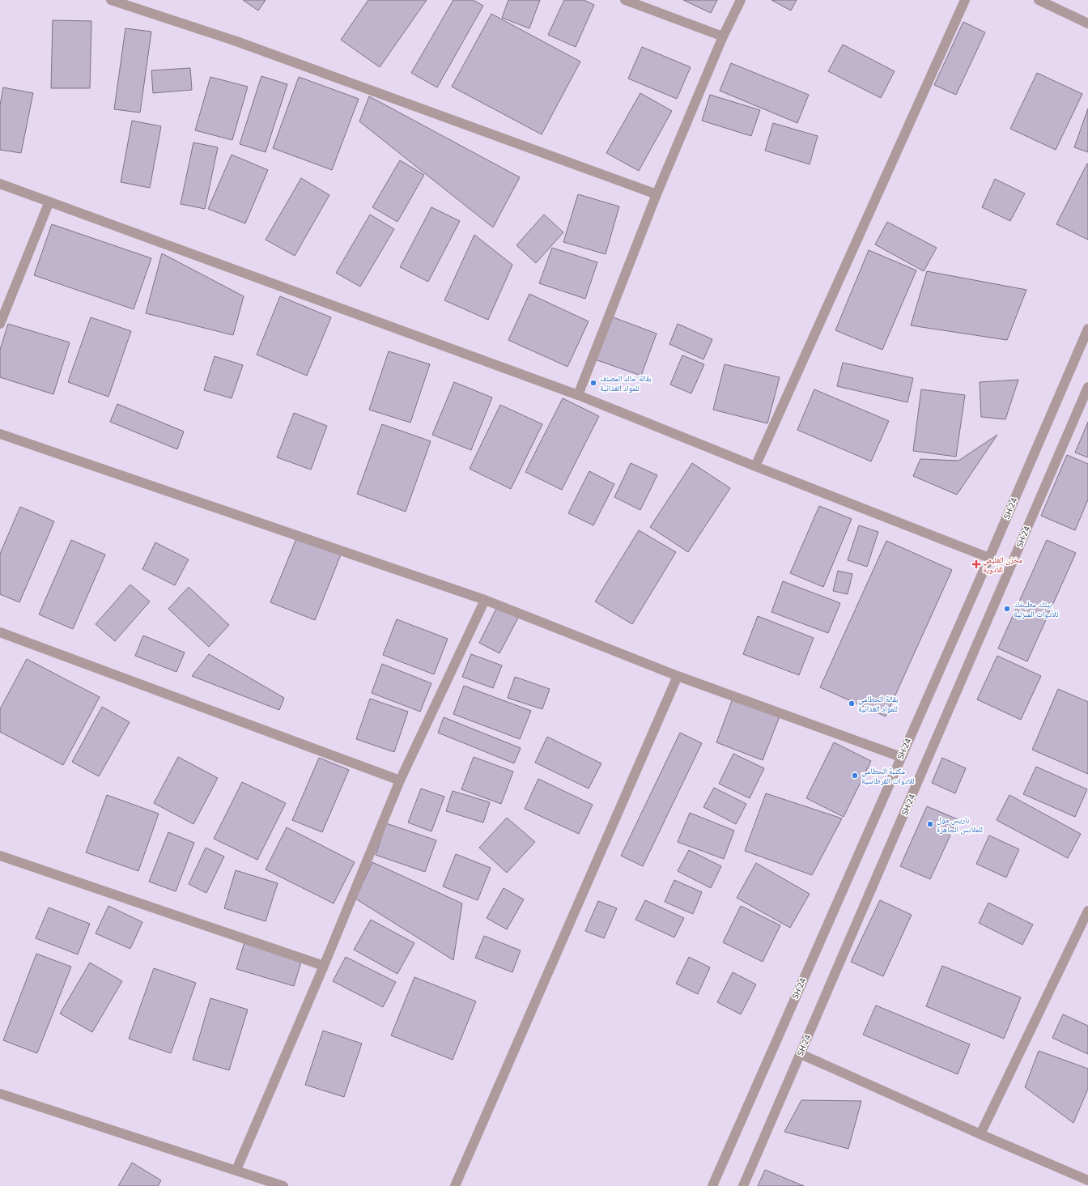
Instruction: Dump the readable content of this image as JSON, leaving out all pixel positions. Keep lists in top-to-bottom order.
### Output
{
  "streets": {
    "street": ["SH 24"]
  },
  "places": {
    "other": [
      "بقالة خالد المصنف للمواد الغذائية",
      "بيتك مطبخك للأدوات المنزلية",
      "بقالة الحطامي للمواد الغذائية",
      "مكتبة الحطامي للادوات القرطاسية",
      "باريس مول للملابس الجاهزة"
    ],
    "health": ["مخزن العليمي للأدوية"]
  }
}
